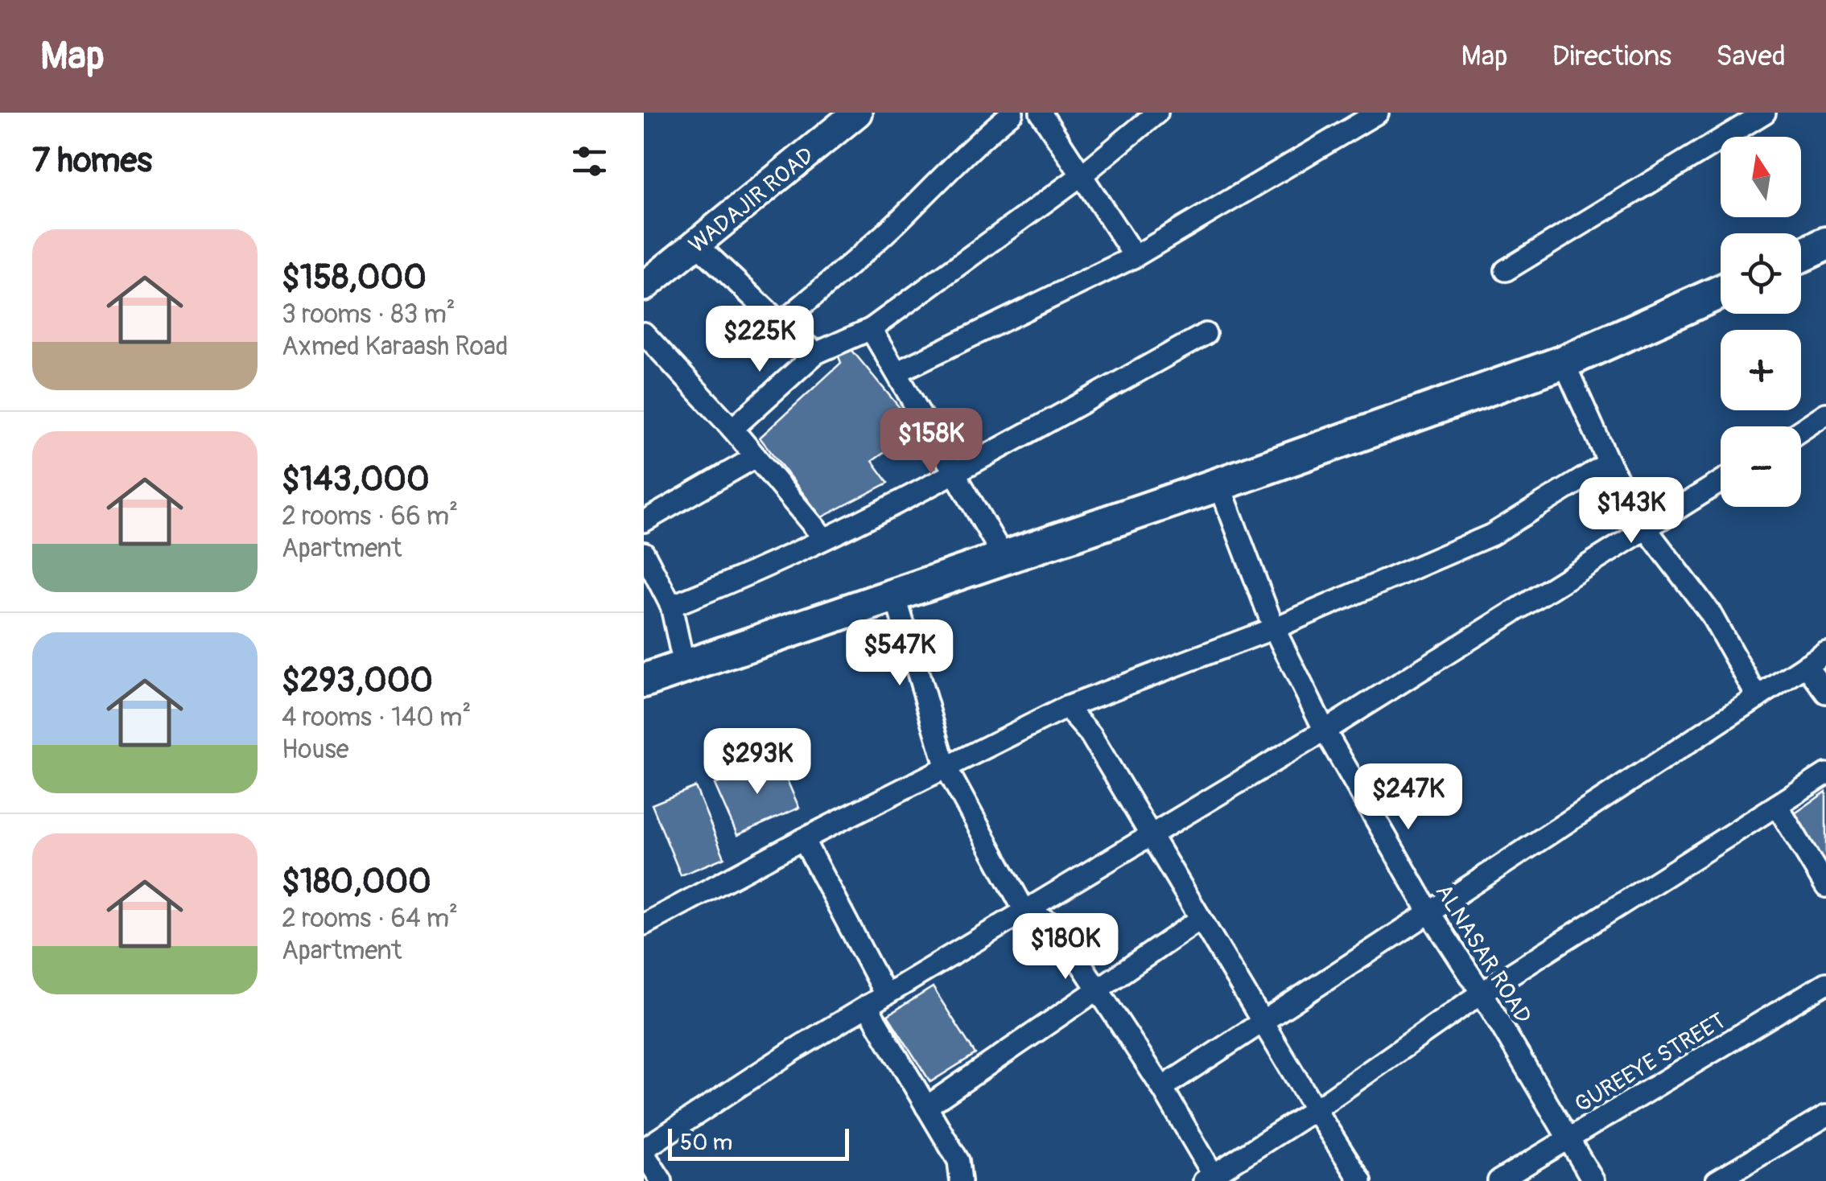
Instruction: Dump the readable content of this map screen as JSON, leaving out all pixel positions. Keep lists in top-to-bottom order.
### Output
{
  "streets": {
    "street": ["WADAJIR ROAD", "ALNASAR ROAD", "GUREEYE STREET"]
  },
  "crossings": [
    ["ALNASAR ROAD", "GUREEYE STREET"]
  ],
  "scale_bar": "50 m",
  "north": "top",
  "page": {
    "header": "Map",
    "nav": ["Map", "Directions", "Saved"],
    "heading": "7 homes",
    "map_buttons": ["+", "−"],
    "list": [
      {
        "name": "$158,000",
        "note": "3 rooms · 83 m² · Axmed Karaash Road"
      },
      {
        "name": "$143,000",
        "note": "2 rooms · 66 m² · Apartment"
      },
      {
        "name": "$293,000",
        "note": "4 rooms · 140 m² · House"
      },
      {
        "name": "$180,000",
        "note": "2 rooms · 64 m² · Apartment"
      }
    ],
    "price": [
      "$225K",
      "$158K",
      "$143K",
      "$547K",
      "$293K",
      "$247K",
      "$180K"
    ],
    "scale": "50 m"
  }
}
